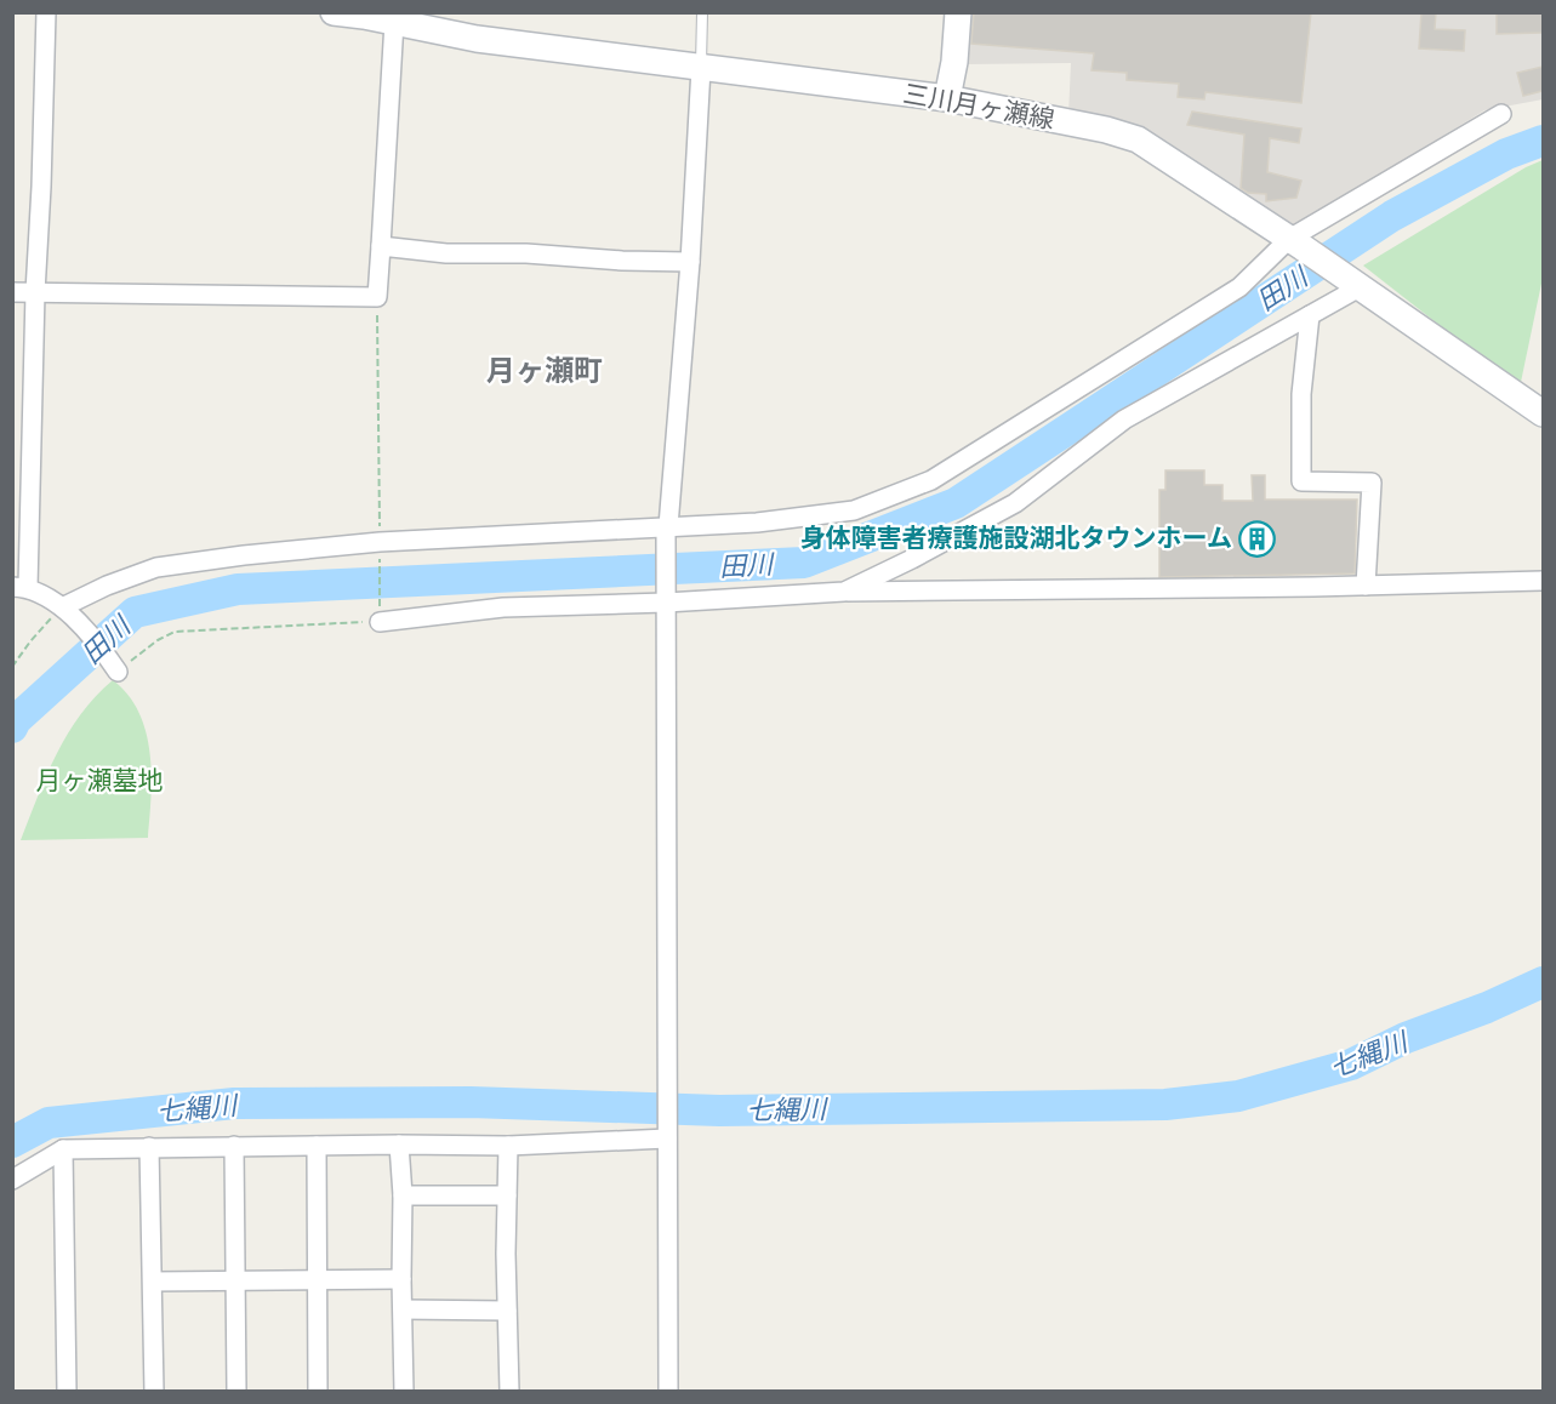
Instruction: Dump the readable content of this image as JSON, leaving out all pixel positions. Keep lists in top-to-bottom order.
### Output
{
  "streets": {
    "main road": ["三川月ヶ瀬線"]
  },
  "districts": ["月ヶ瀬町"],
  "water": ["田川", "七縄川"],
  "parks": ["月ヶ瀬墓地"],
  "places": {
    "building": ["身体障害者療護施設湖北タウンホーム"]
  }
}
